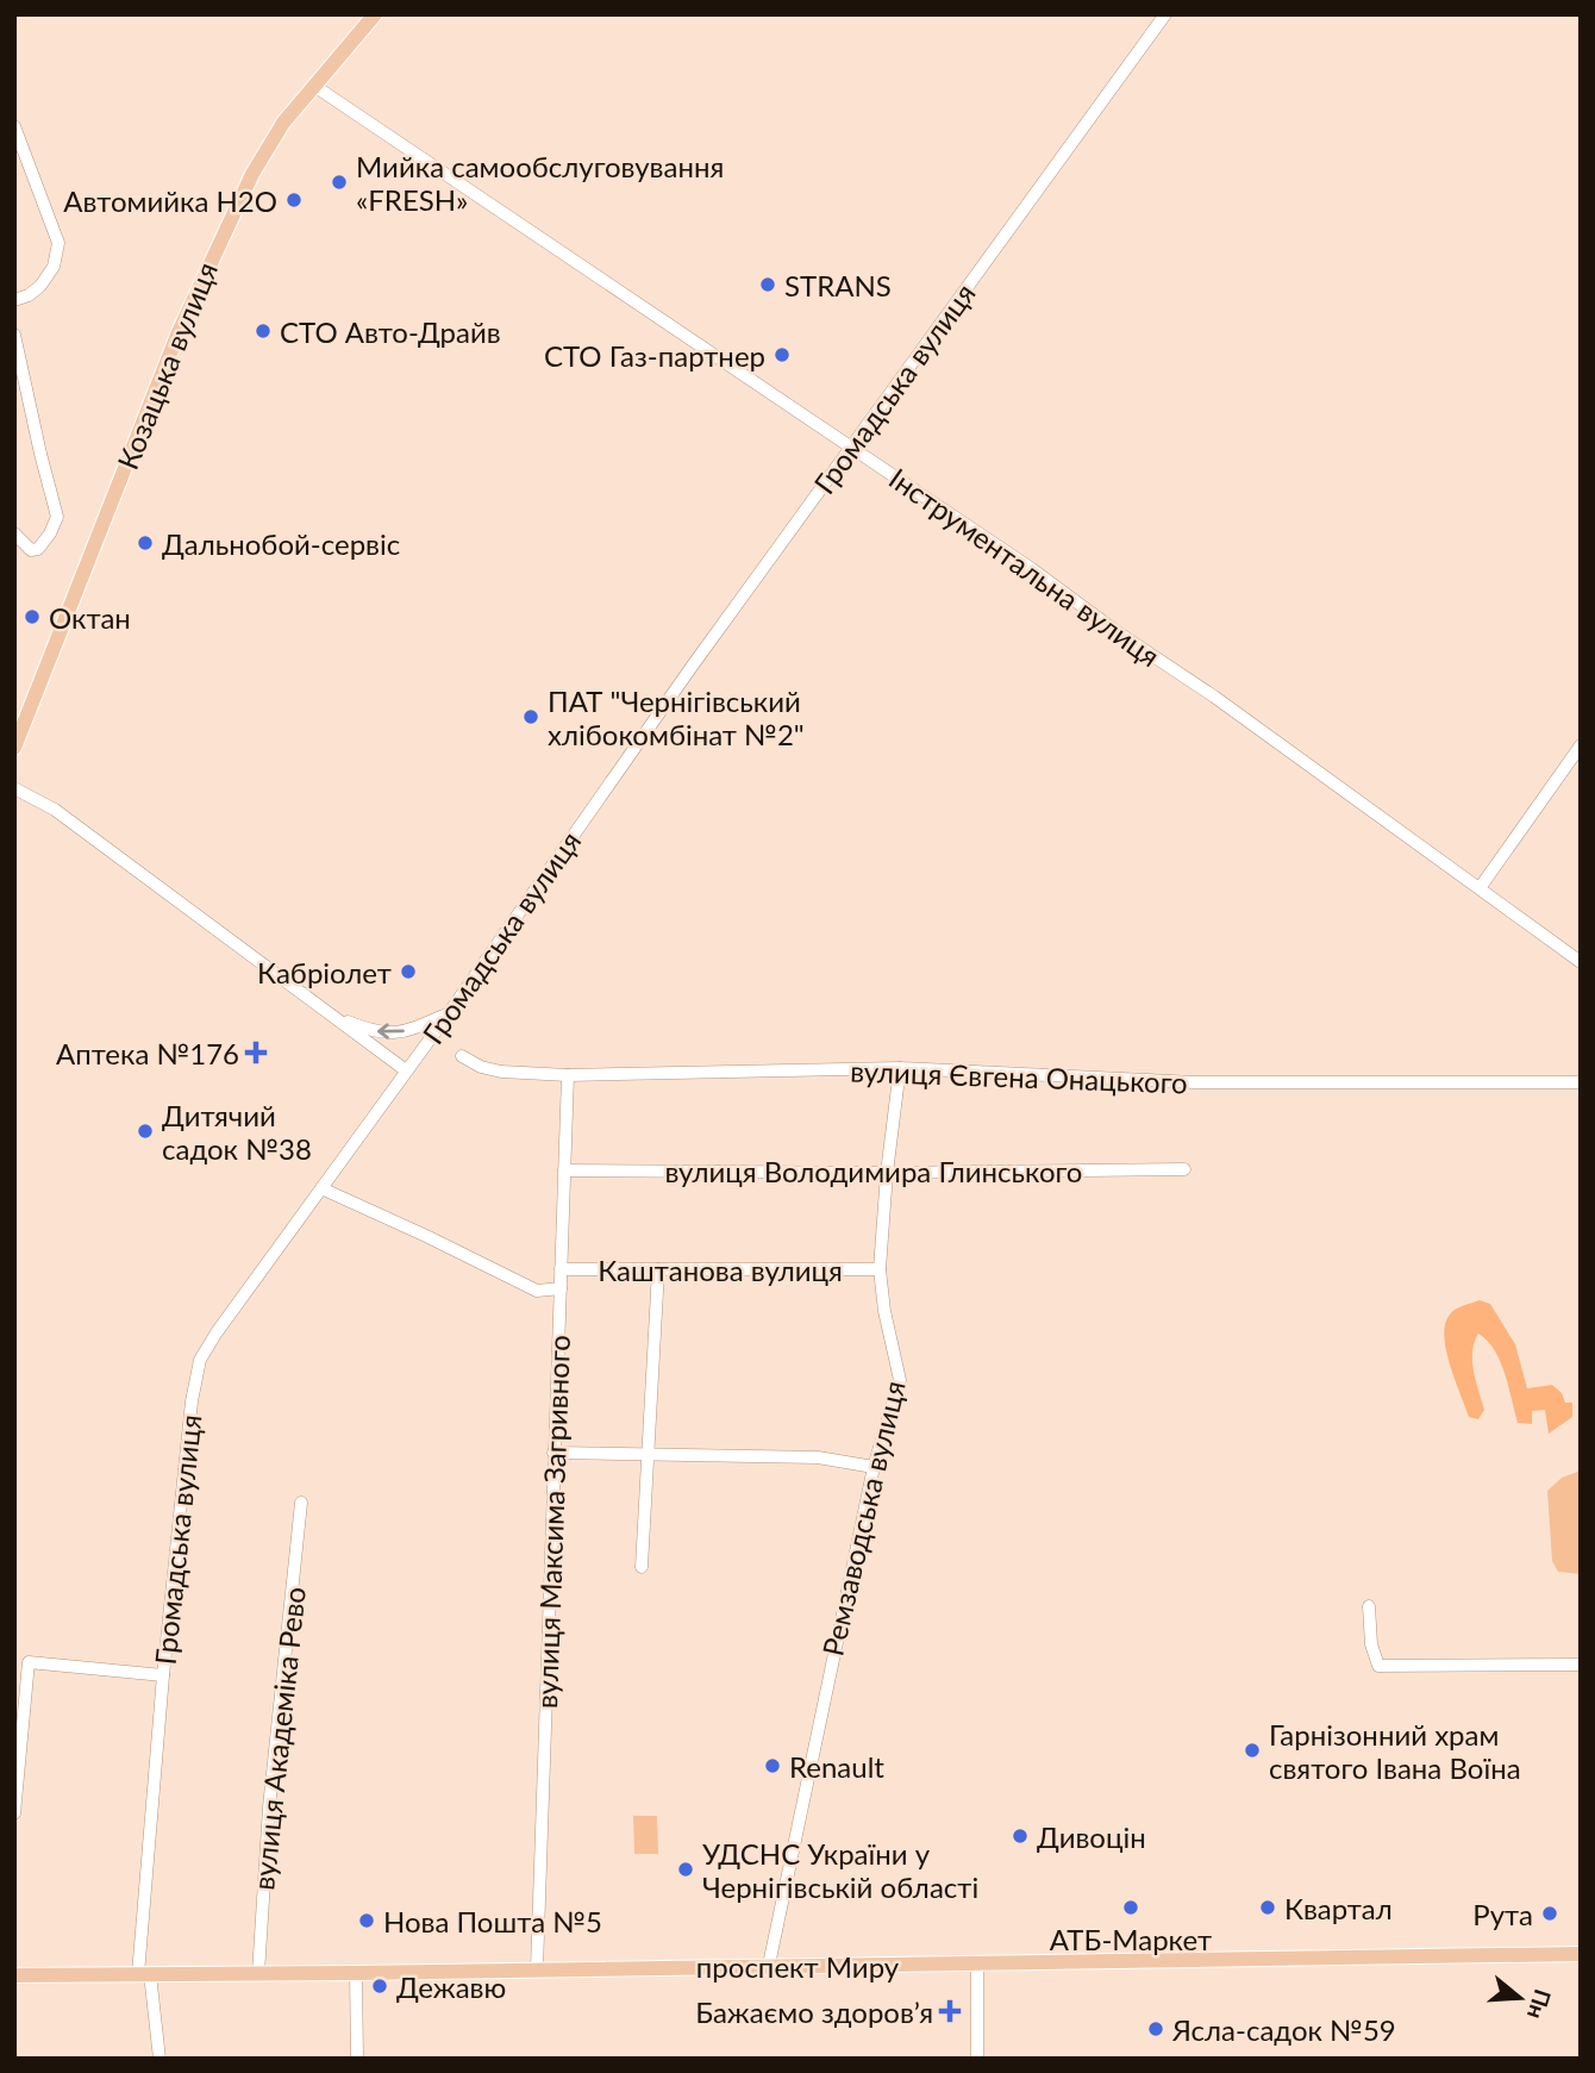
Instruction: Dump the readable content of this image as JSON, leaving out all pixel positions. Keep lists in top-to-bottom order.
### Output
{
  "streets": {
    "main road": ["Козацька вулиця", "проспект Миру"],
    "street": [
      "Громадська вулиця",
      "Інструментальна вулиця",
      "вулиця Євгена Онацького",
      "вулиця Володимира Глинського",
      "Каштанова вулиця",
      "Ремзаводська вулиця",
      "вулиця Максима Загривного",
      "вулиця Академіка Рево"
    ]
  },
  "crossings": [
    ["Козацька вулиця", "Інструментальна вулиця"],
    ["Громадська вулиця", "Інструментальна вулиця"],
    ["Громадська вулиця", "Каштанова вулиця"],
    ["Громадська вулиця", "проспект Миру"],
    ["вулиця Євгена Онацького", "Ремзаводська вулиця"],
    ["вулиця Євгена Онацького", "вулиця Максима Загривного"],
    ["вулиця Володимира Глинського", "Ремзаводська вулиця"],
    ["вулиця Володимира Глинського", "вулиця Максима Загривного"],
    ["Каштанова вулиця", "Ремзаводська вулиця"],
    ["Каштанова вулиця", "вулиця Максима Загривного"],
    ["Ремзаводська вулиця", "проспект Миру"],
    ["вулиця Максима Загривного", "проспект Миру"],
    ["вулиця Академіка Рево", "проспект Миру"]
  ],
  "places": {
    "other": [
      "Мийка самообслуговування «FRESH»",
      "Автомийка H2O",
      "STRANS",
      "СТО Авто-Драйв",
      "СТО Газ-партнер",
      "Дальнобой-сервіс",
      "Октан",
      "ПАТ \"Чернігівський хлібокомбінат №2\"",
      "Кабріолет",
      "Дитячий садок №38",
      "Гарнізонний храм святого Івана Воїна",
      "Renault",
      "Дивоцін",
      "УДСНС України у Чернігівській області",
      "АТБ-Маркет",
      "Квартал",
      "Рута",
      "Нова Пошта №5",
      "Дежавю",
      "Ясла-садок №59"
    ],
    "health": ["Аптека №176", "Бажаємо здоров’я"]
  },
  "north": "right"
}
